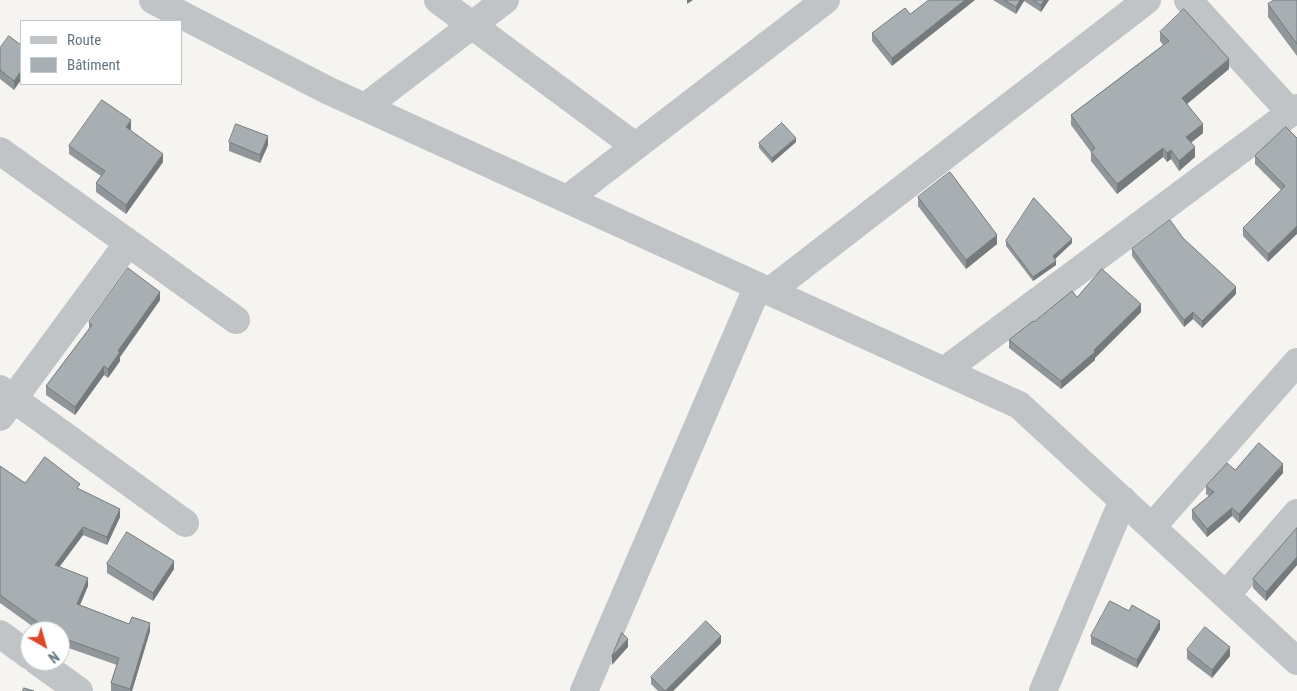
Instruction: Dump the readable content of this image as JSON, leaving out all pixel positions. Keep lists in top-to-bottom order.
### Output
{
  "legend": ["Route", "Bâtiment"],
  "north": "bottom right"
}
